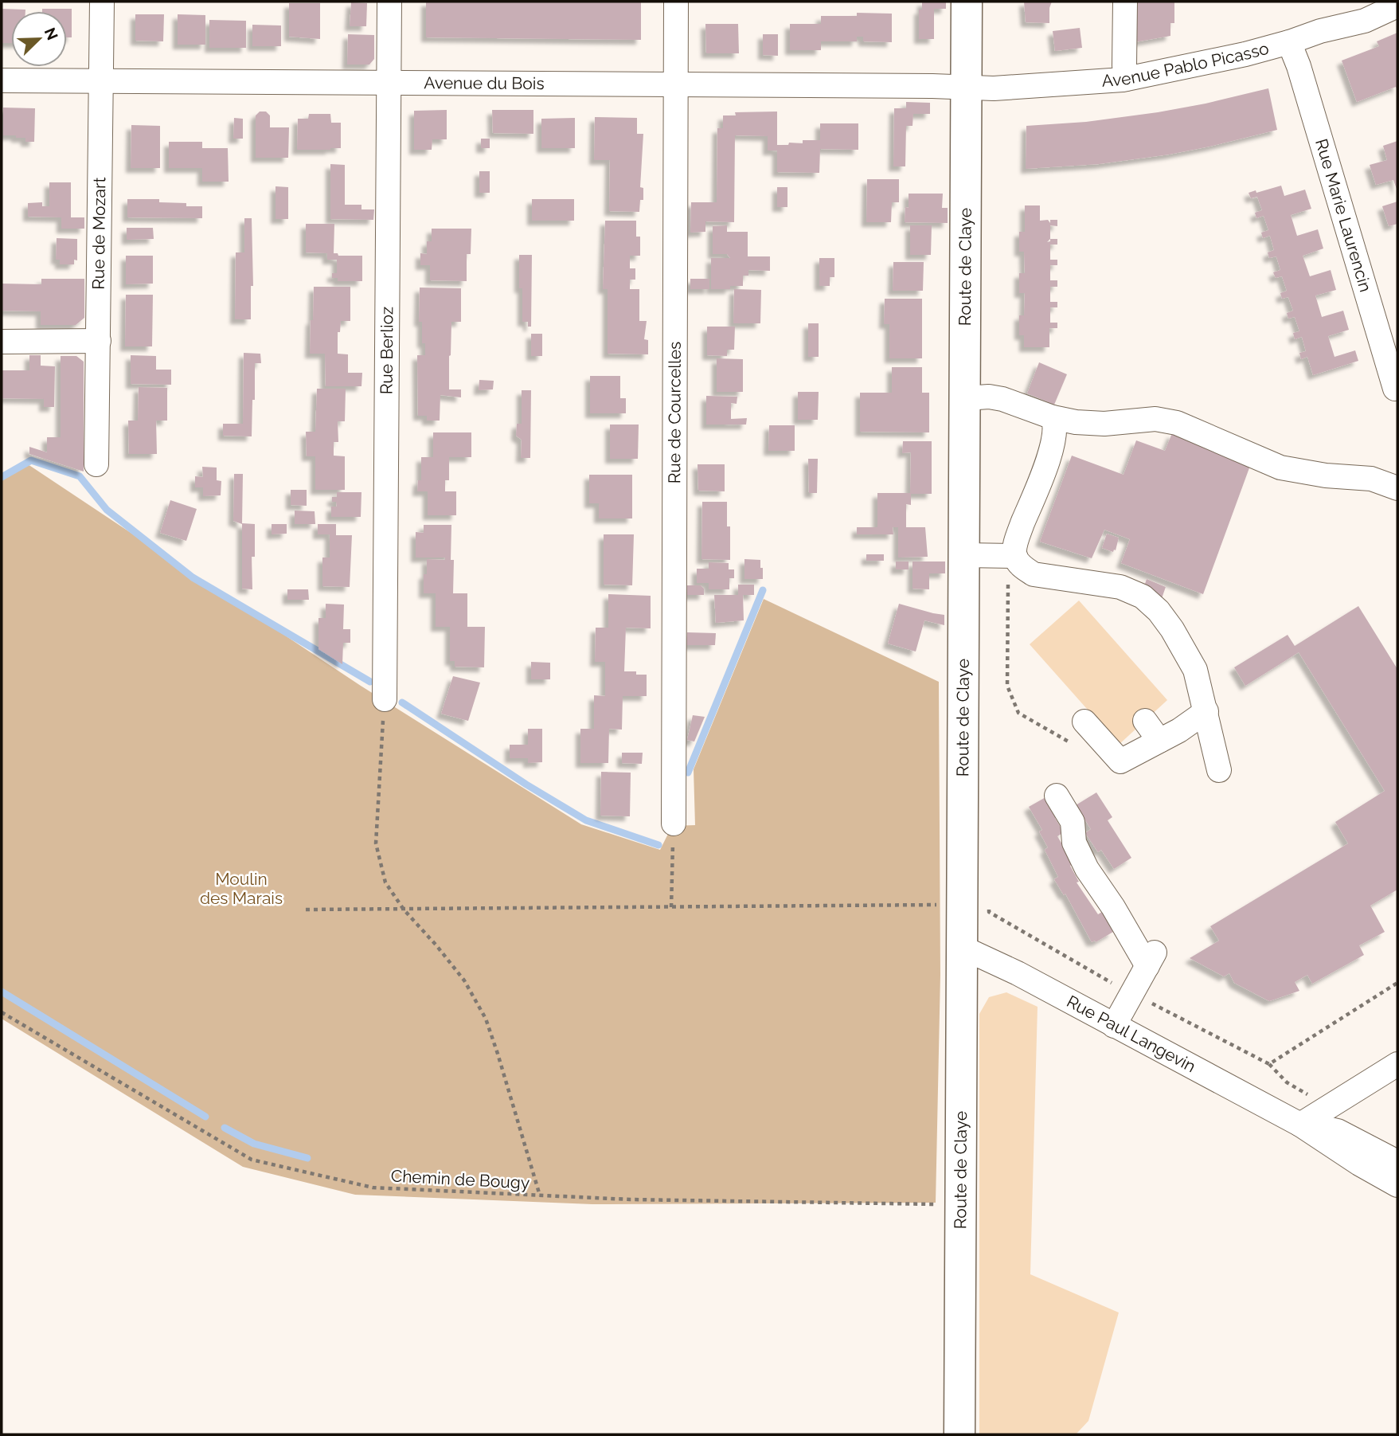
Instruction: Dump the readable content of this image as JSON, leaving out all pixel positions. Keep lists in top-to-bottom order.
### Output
{
  "streets": {
    "main road": ["Route de Claye"],
    "street": [
      "Avenue Pablo Picasso",
      "Avenue du Bois",
      "Rue Marie Laurencin",
      "Rue de Mozart",
      "Rue Berlioz",
      "Rue de Courcelles",
      "Rue Paul Langevin"
    ],
    "path": ["Chemin de Bougy"]
  },
  "crossings": [
    ["Avenue Pablo Picasso", "Avenue du Bois"],
    ["Avenue Pablo Picasso", "Rue Marie Laurencin"],
    ["Avenue Pablo Picasso", "Route de Claye"],
    ["Avenue du Bois", "Rue de Mozart"],
    ["Avenue du Bois", "Route de Claye"],
    ["Avenue du Bois", "Rue Berlioz"],
    ["Avenue du Bois", "Rue de Courcelles"],
    ["Route de Claye", "Rue Paul Langevin"],
    ["Route de Claye", "Chemin de Bougy"]
  ],
  "parks": ["Moulin des Marais"],
  "north": "top right"
}
